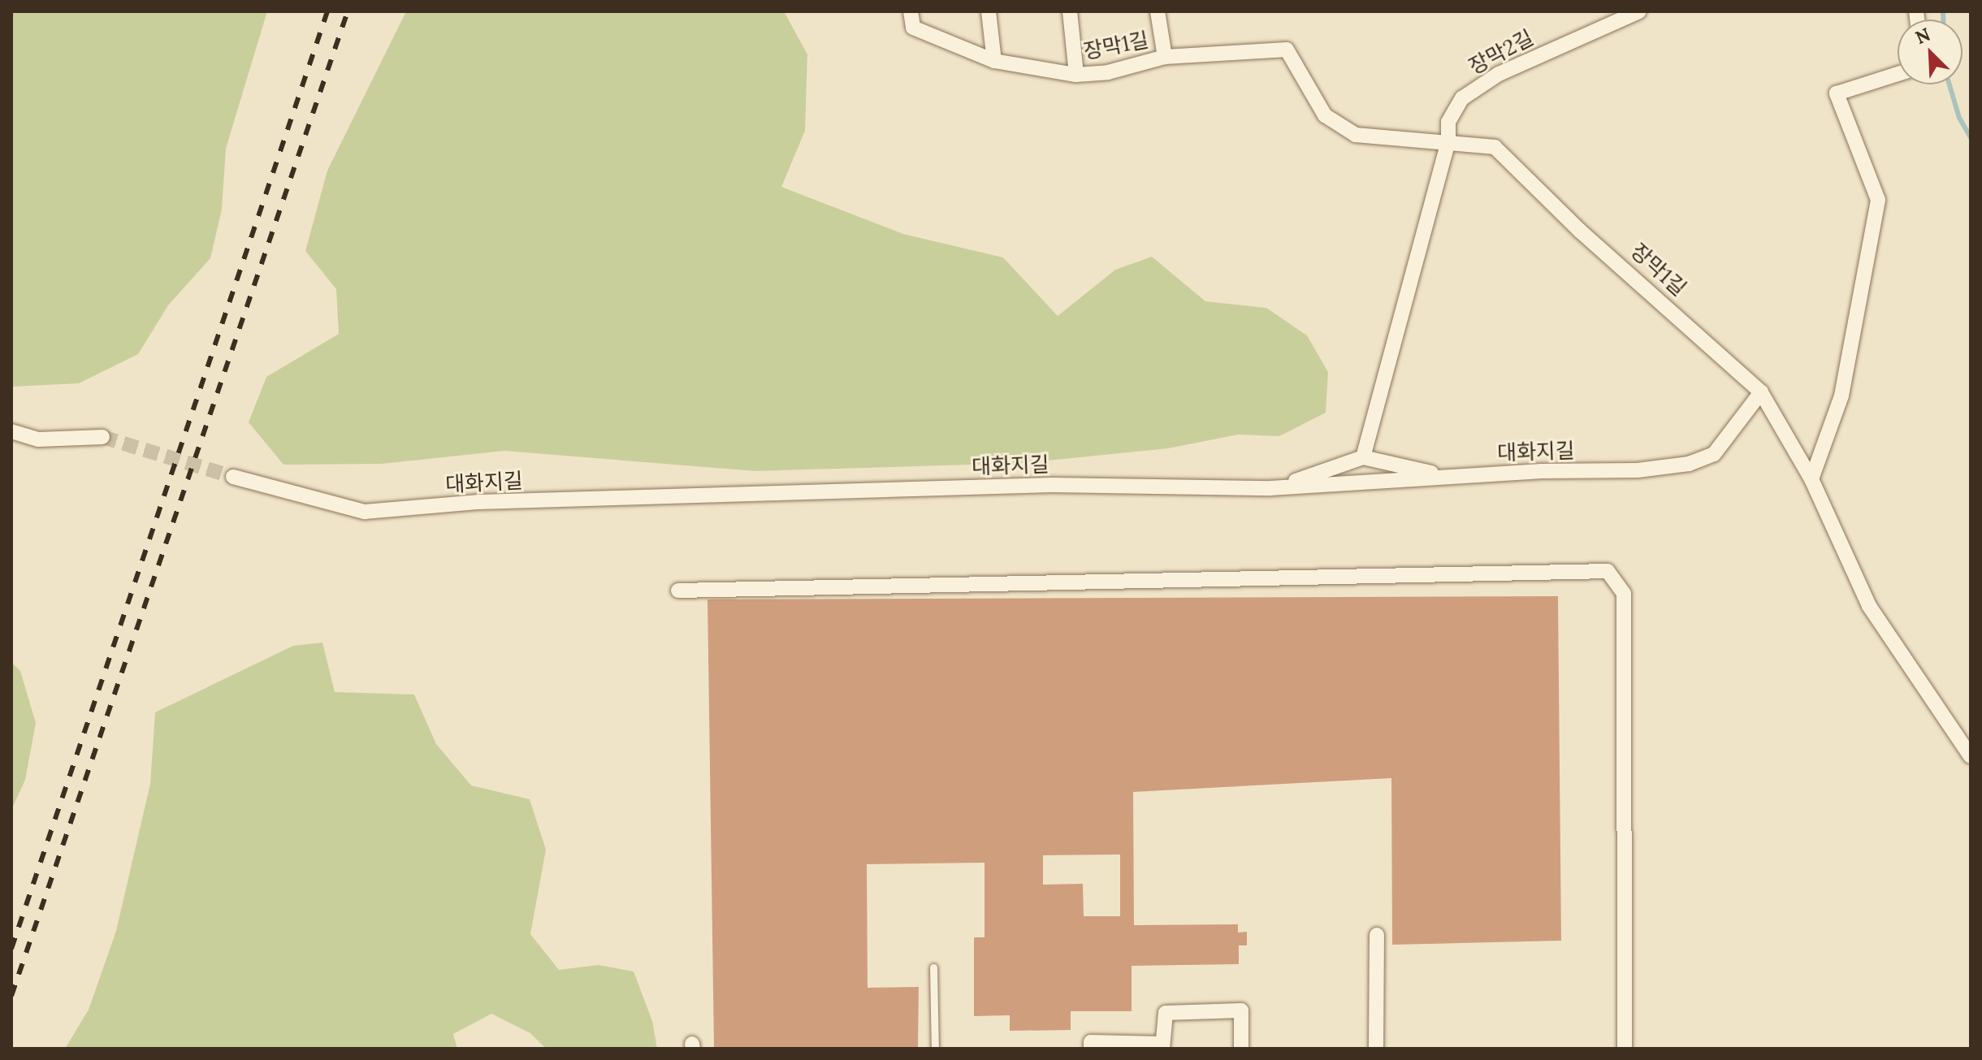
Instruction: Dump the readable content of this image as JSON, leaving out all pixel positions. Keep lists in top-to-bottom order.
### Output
{
  "streets": {
    "street": ["장막1길", "장막2길", "대화지길"]
  },
  "crossings": [
    ["장막1길", "장막2길"],
    ["장막1길", "대화지길"]
  ],
  "north": "top left"
}
